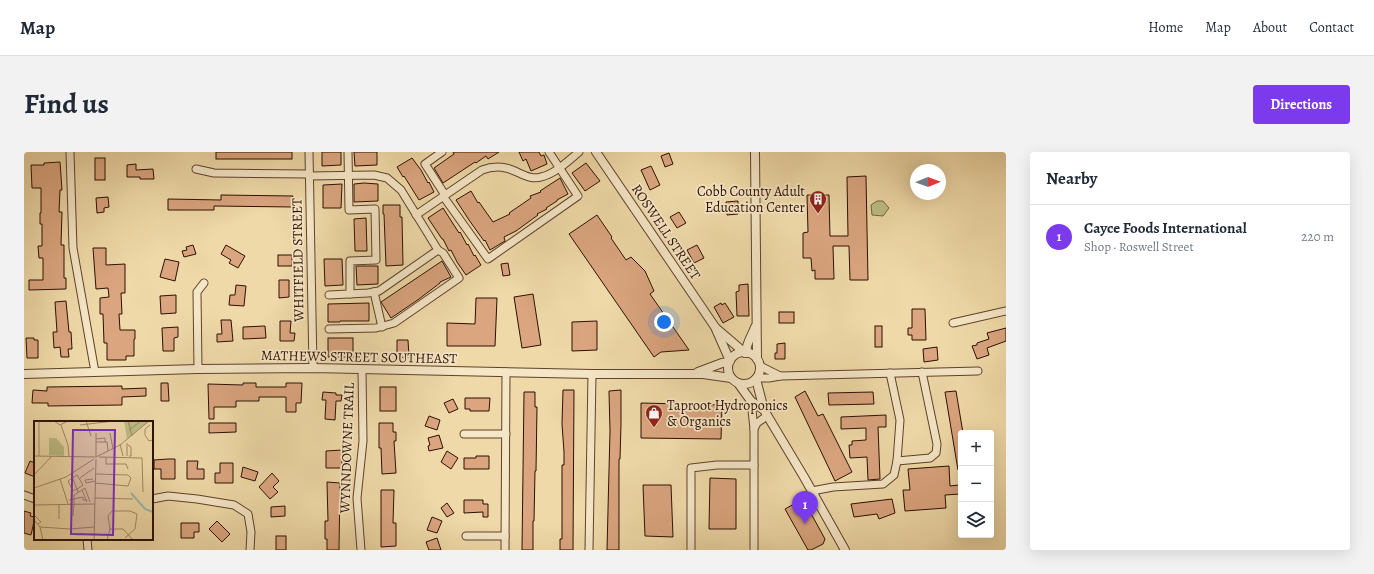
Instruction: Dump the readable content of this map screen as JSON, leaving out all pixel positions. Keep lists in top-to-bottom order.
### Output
{
  "streets": {
    "street": [
      "ROSWELL STREET",
      "WHITFIELD STREET",
      "MATHEWS STREET SOUTHEAST",
      "WYNNDOWNE TRAIL"
    ]
  },
  "crossings": [
    ["ROSWELL STREET", "MATHEWS STREET SOUTHEAST"],
    ["WHITFIELD STREET", "MATHEWS STREET SOUTHEAST"],
    ["MATHEWS STREET SOUTHEAST", "WYNNDOWNE TRAIL"]
  ],
  "places": {
    "building": ["Cobb County Adult Education Center"],
    "shop": ["Taproot Hydroponics & Organics"]
  },
  "north": "right",
  "page": {
    "header": "Map",
    "nav": [
      "Home",
      "Map",
      "About",
      "Contact"
    ],
    "title": "Find us",
    "buttons": "Directions",
    "heading": "Nearby",
    "list": [
      {
        "mark": "1",
        "name": "Cayce Foods International",
        "note": "Shop · Roswell Street",
        "value": "220 m"
      }
    ],
    "map_buttons": ["+", "−"],
    "pins": "1"
  }
}
